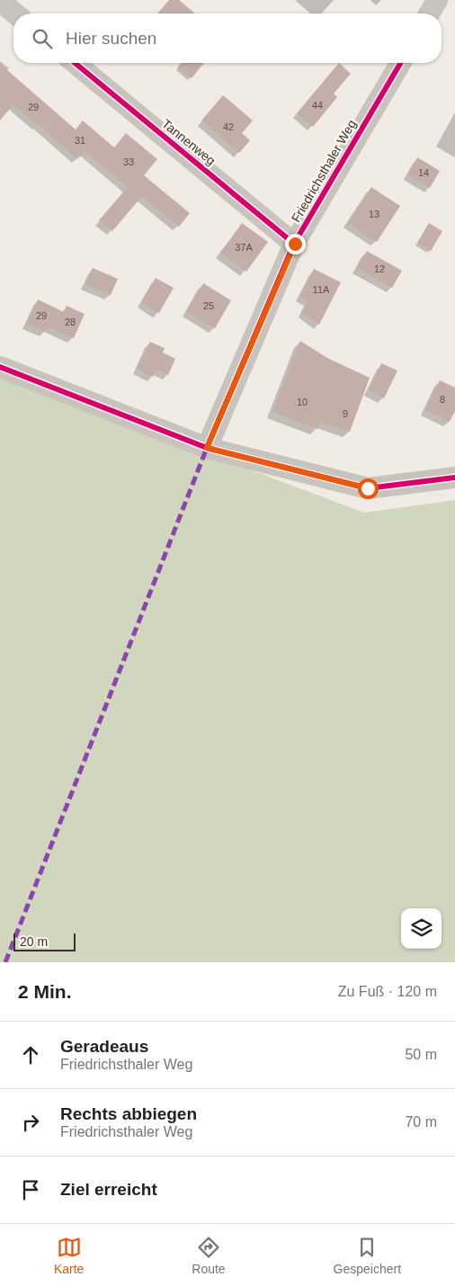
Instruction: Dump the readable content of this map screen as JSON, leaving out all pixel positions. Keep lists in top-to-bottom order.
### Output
{
  "streets": {
    "street": ["Tannenweg", "Friedrichsthaler Weg"]
  },
  "crossings": [
    ["Tannenweg", "Friedrichsthaler Weg"]
  ],
  "house_numbers": [
    "44",
    "29",
    "42",
    "31",
    "33",
    "14",
    "13",
    "37A",
    "12",
    "11A",
    "25",
    "29",
    "28",
    "8",
    "10",
    "9"
  ],
  "scale_bar": "20 m",
  "page": {
    "search": "Hier suchen",
    "scale": "20 m",
    "heading": ["2 Min.", "Zu Fuß · 120 m"],
    "list": [
      ["Geradeaus", "Friedrichsthaler Weg", "50 m"],
      ["Rechts abbiegen", "Friedrichsthaler Weg", "70 m"],
      "Ziel erreicht"
    ],
    "nav": ["Karte", "Route", "Gespeichert"]
  }
}
